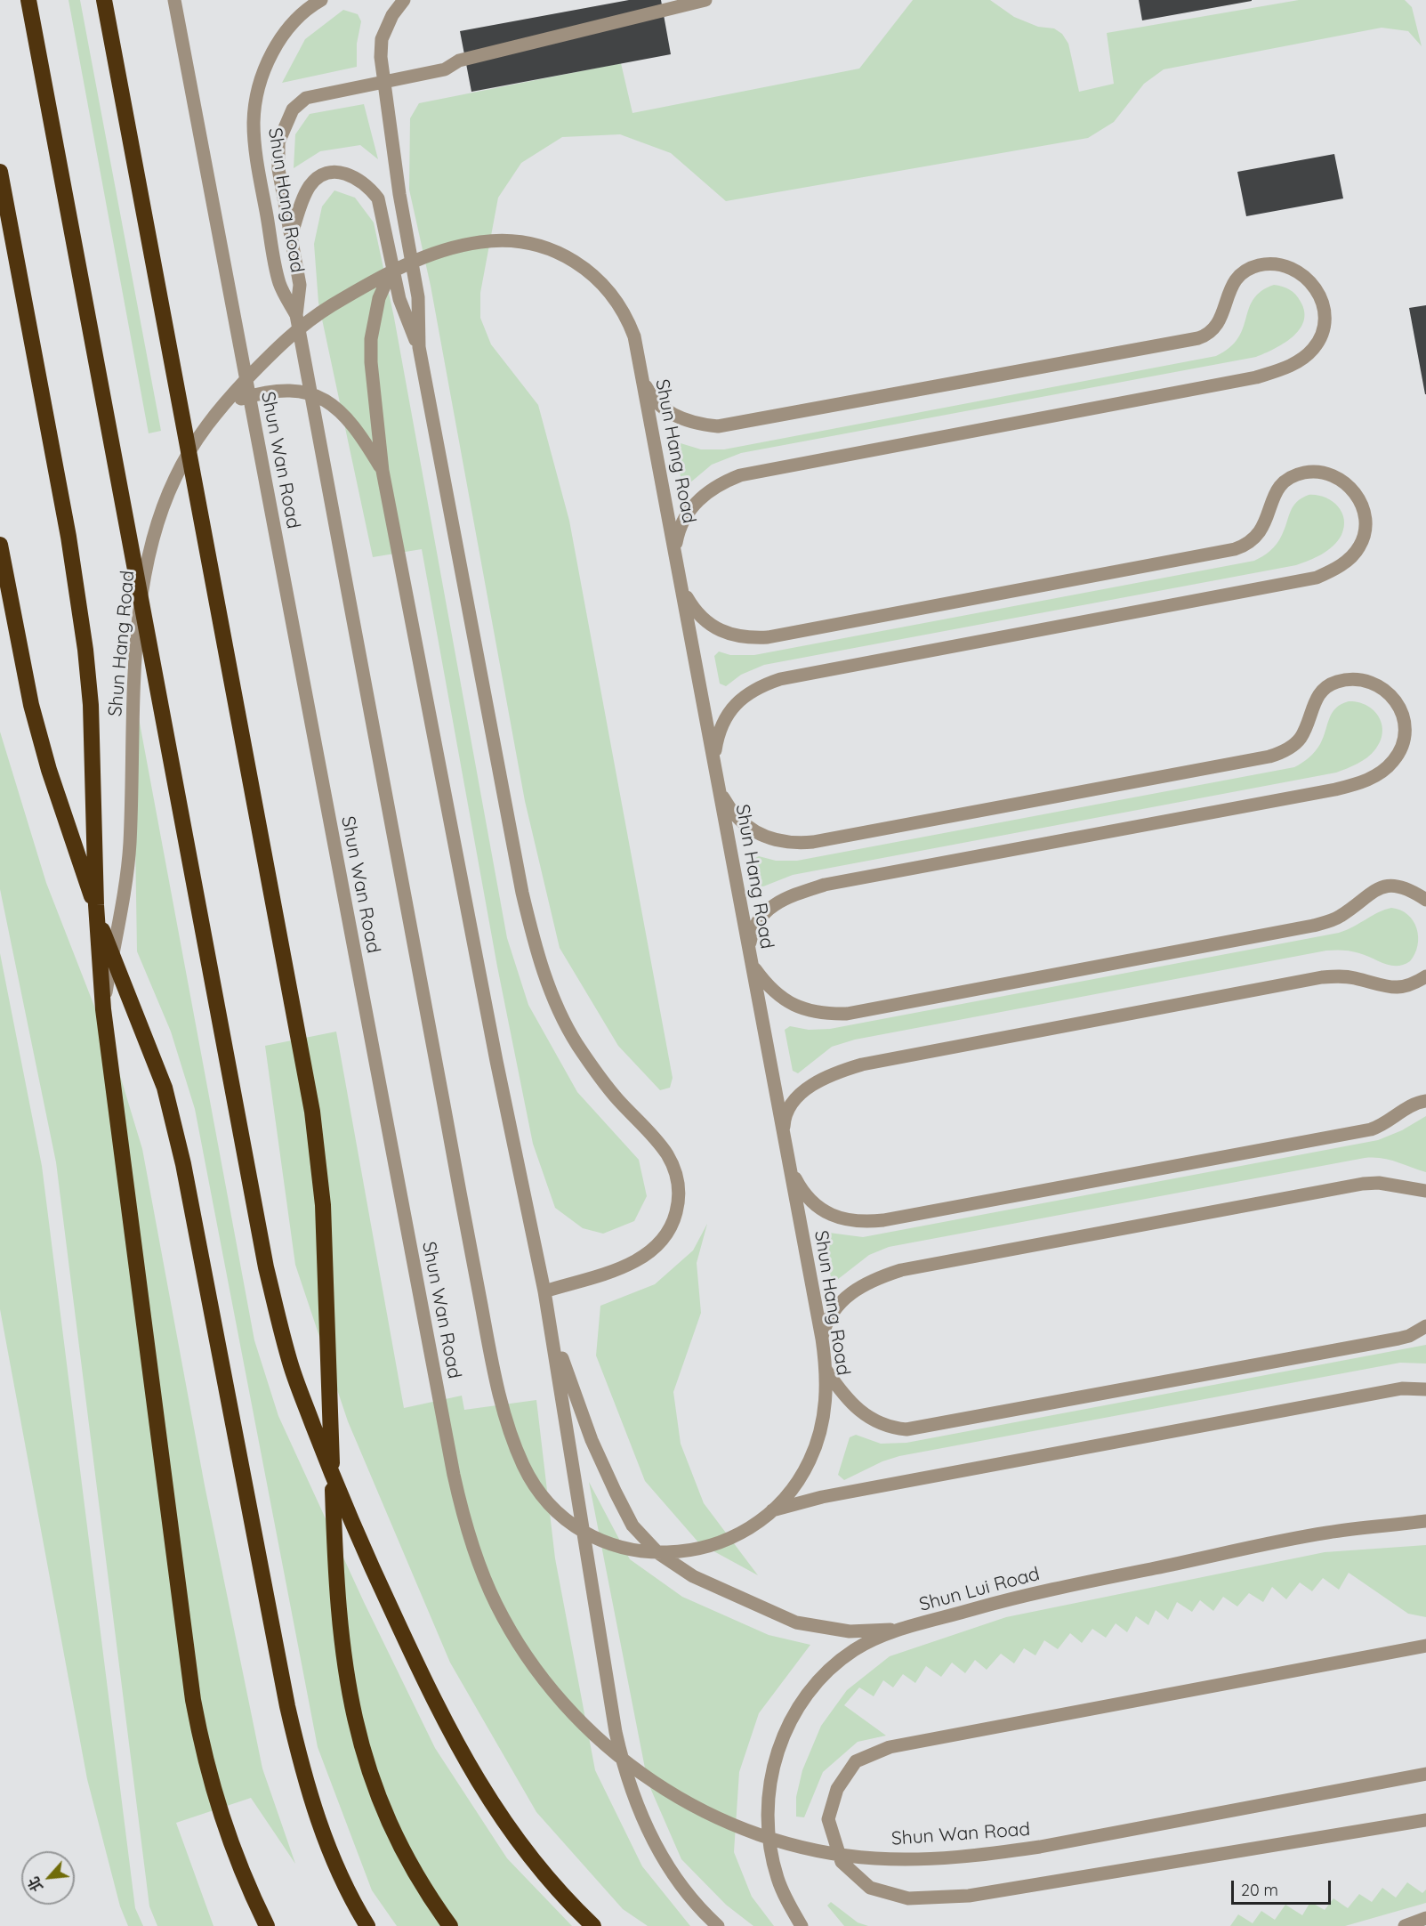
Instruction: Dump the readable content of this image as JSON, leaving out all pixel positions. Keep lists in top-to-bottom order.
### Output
{
  "streets": {
    "lane": ["Shun Hang Road", "Shun Wan Road", "Shun Lui Road"]
  },
  "scale_bar": "20 m",
  "north": "bottom left"
}
